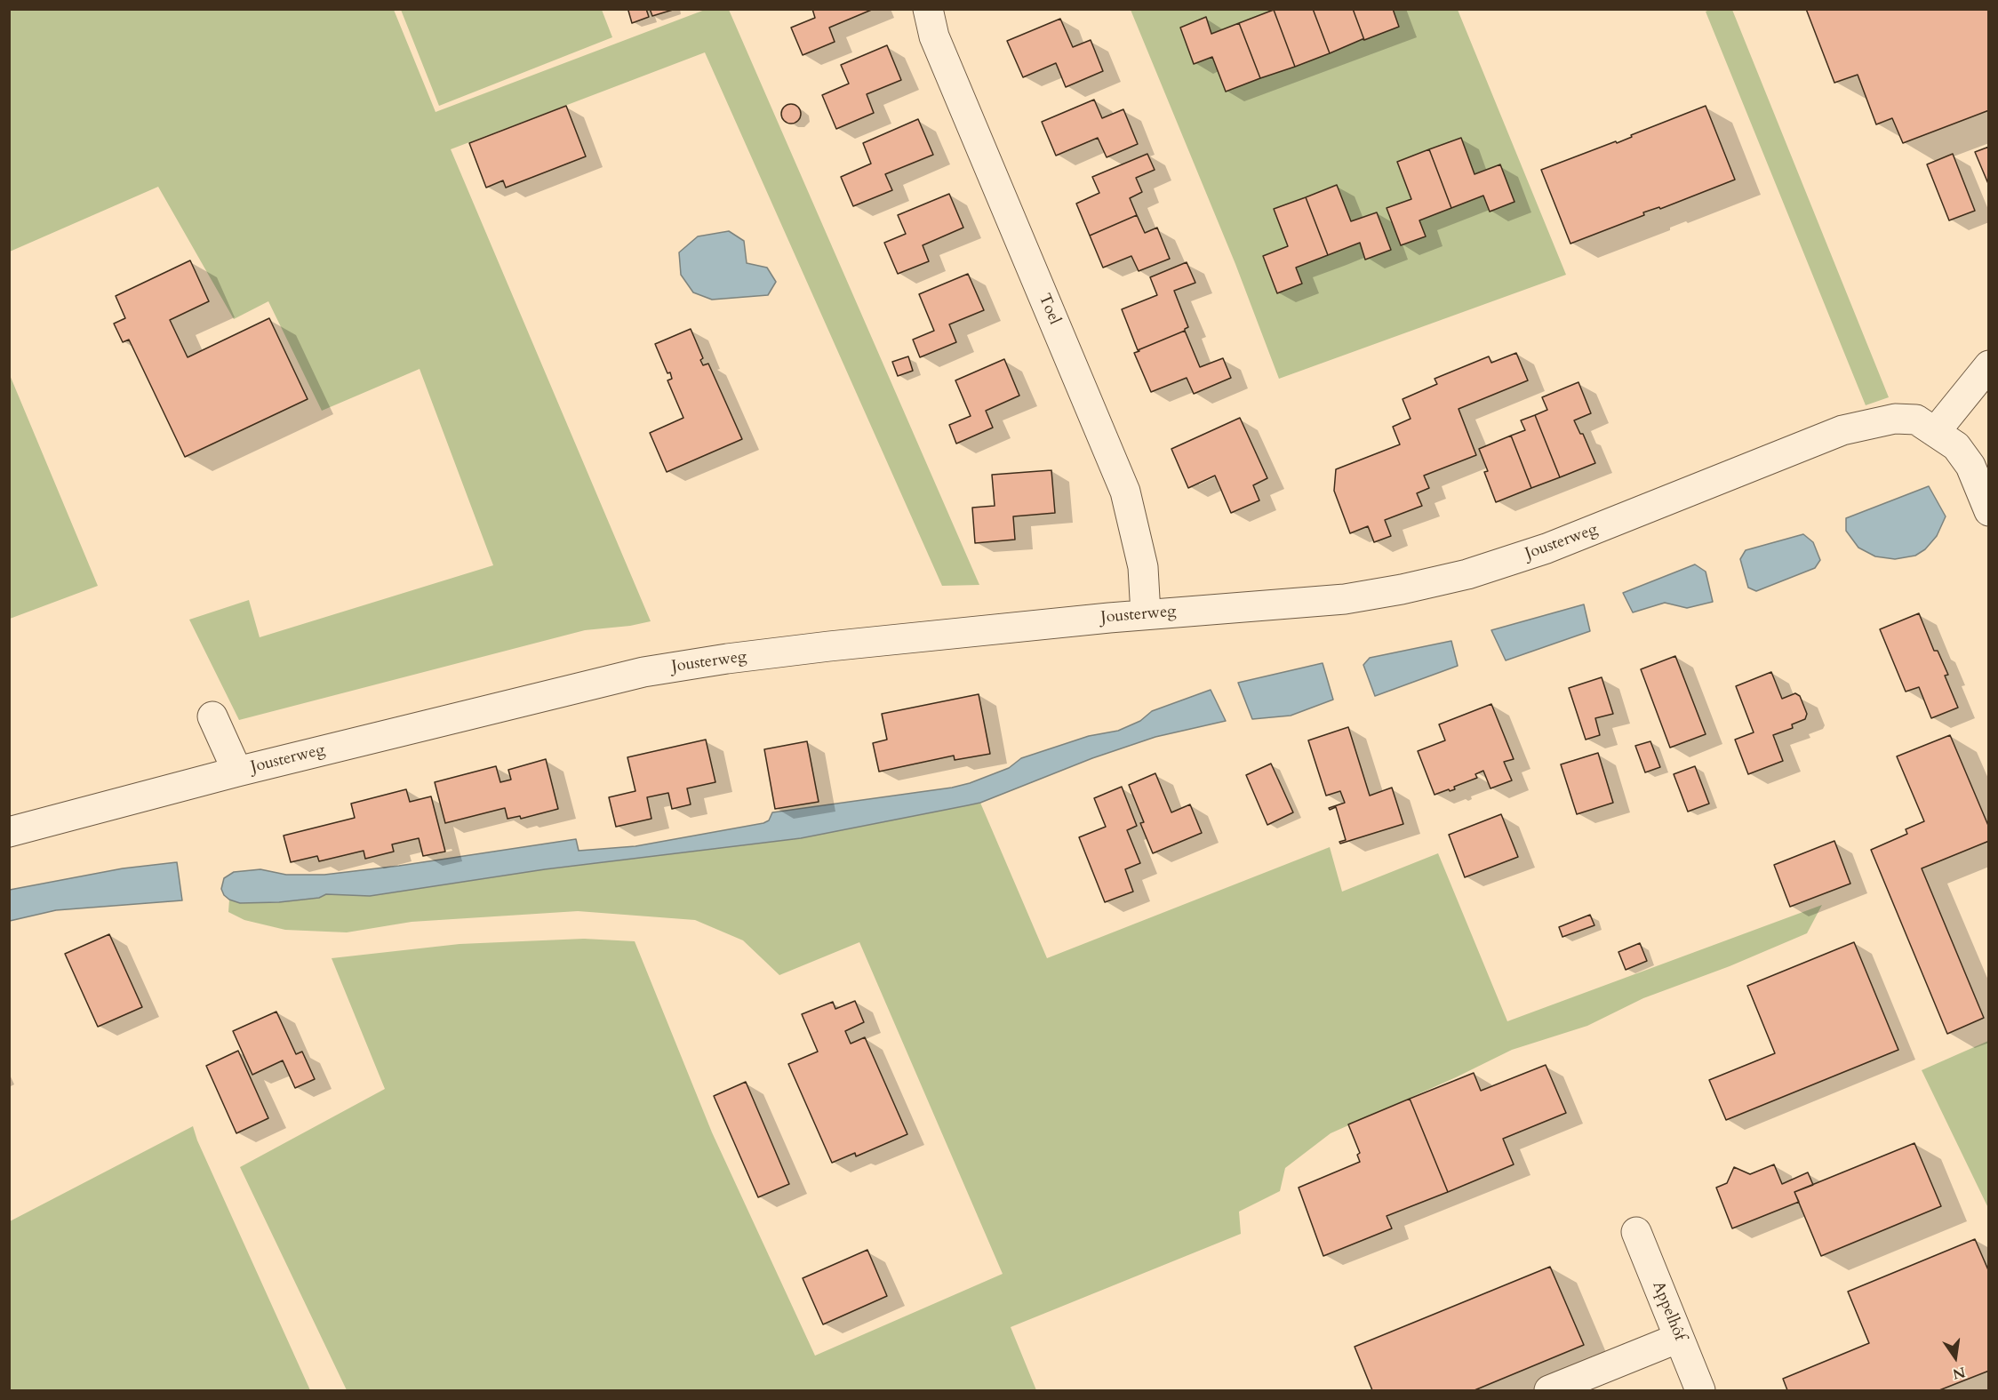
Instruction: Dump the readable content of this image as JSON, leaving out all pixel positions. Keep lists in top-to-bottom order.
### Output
{
  "streets": {
    "street": ["Toel", "Jousterweg", "Appelhôf"]
  },
  "crossings": [
    ["Toel", "Jousterweg"]
  ],
  "north": "bottom"
}
